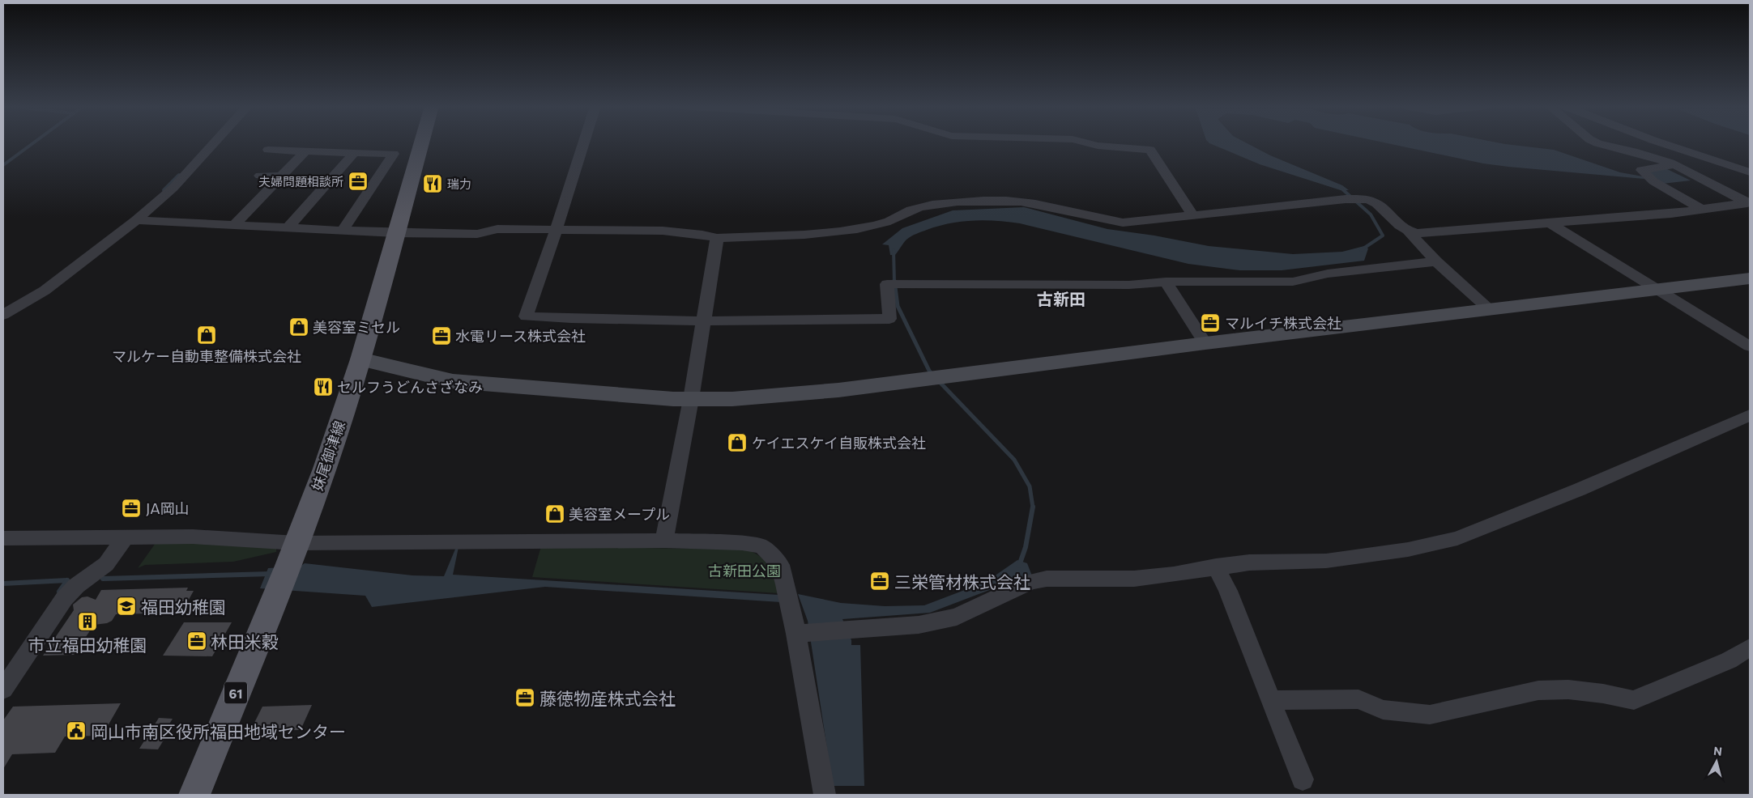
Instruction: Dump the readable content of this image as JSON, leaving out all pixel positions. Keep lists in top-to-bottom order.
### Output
{
  "streets": {
    "main road": ["妹尾御津線", "61"]
  },
  "districts": ["古新田"],
  "parks": ["古新田公園"],
  "places": {
    "office": [
      "夫婦問題相談所",
      "マルイチ株式会社",
      "水電リース株式会社",
      "JA岡山",
      "三栄管材株式会社",
      "林田米穀",
      "藤徳物産株式会社"
    ],
    "restaurant": ["瑞力", "セルフうどんさざなみ"],
    "shop": [
      "美容室ミセル",
      "マルケー自動車整備株式会社",
      "ケイエスケイ自販株式会社",
      "美容室メープル"
    ],
    "school or university": ["福田幼稚園"],
    "building": ["市立福田幼稚園"],
    "public building": ["岡山市南区役所福田地域センター"]
  },
  "north": "top"
}
